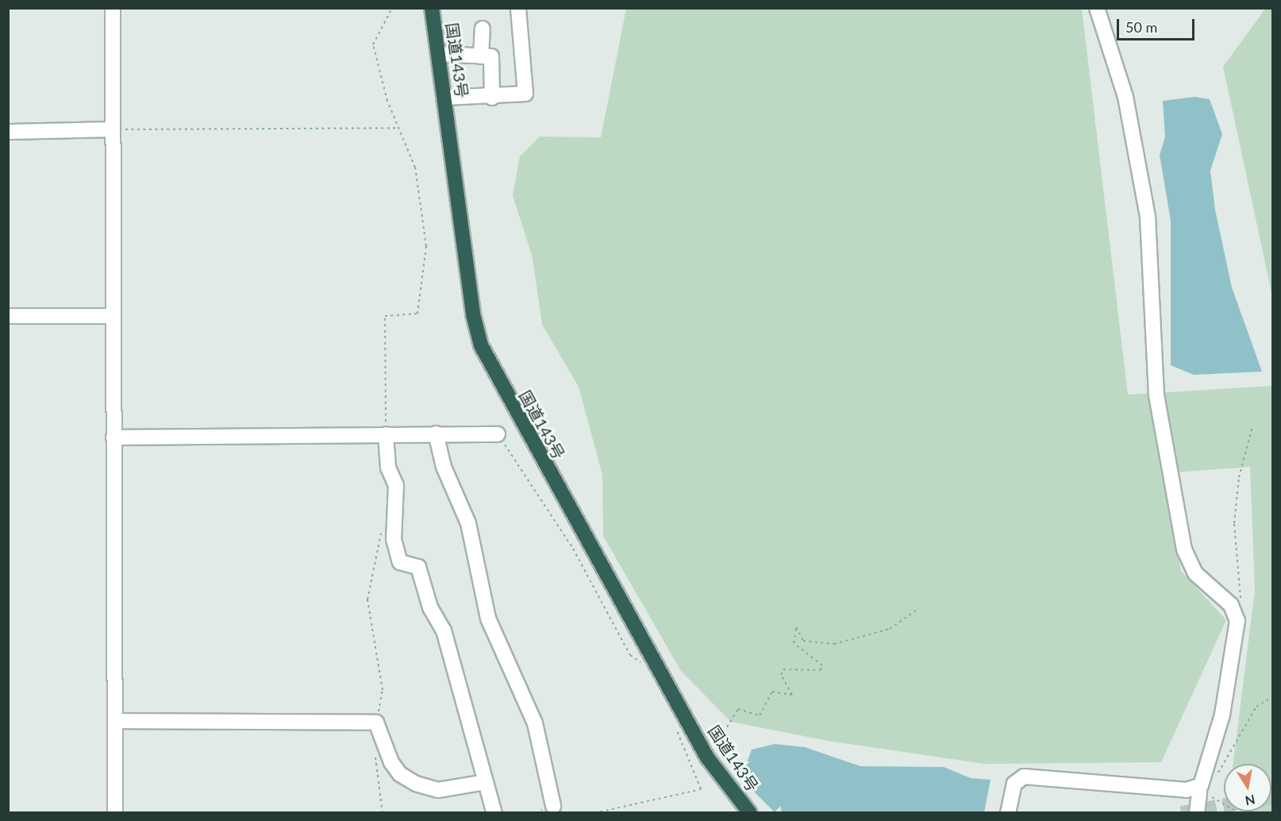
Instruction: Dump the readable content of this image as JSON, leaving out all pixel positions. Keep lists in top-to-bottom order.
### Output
{
  "streets": {
    "highway": ["国道143号"]
  },
  "scale_bar": "50 m",
  "north": "bottom"
}
